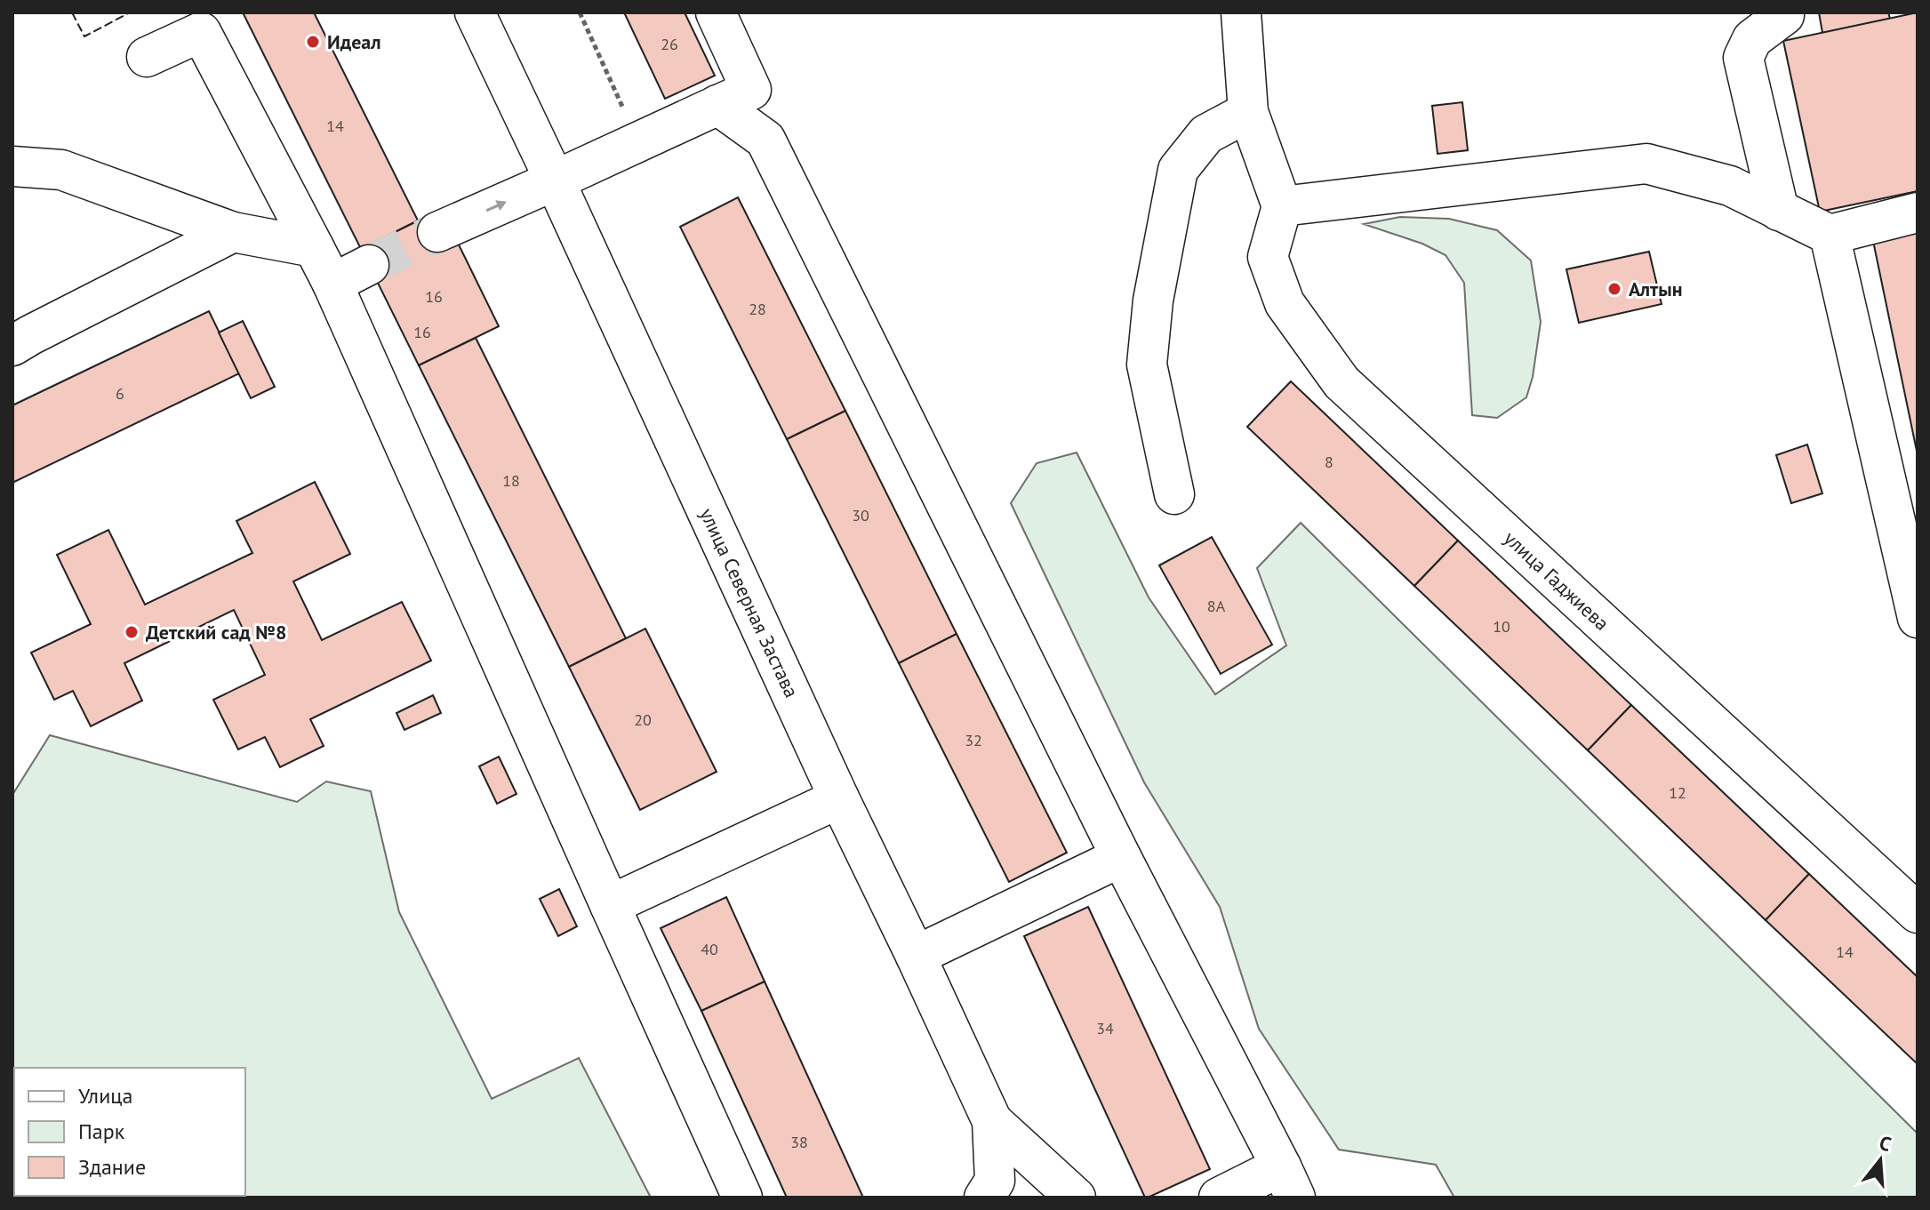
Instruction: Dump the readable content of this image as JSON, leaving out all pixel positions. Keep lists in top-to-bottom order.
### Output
{
  "streets": {
    "street": ["улица Гаджиева", "улица Северная Застава"]
  },
  "places": ["Идеал", "Алтын", "Детский сад №8"],
  "house_numbers": [
    "26",
    "14",
    "16",
    "28",
    "16",
    "6",
    "8",
    "18",
    "30",
    "8А",
    "10",
    "20",
    "32",
    "12",
    "40",
    "14",
    "34",
    "38"
  ],
  "legend": ["Улица", "Парк", "Здание"],
  "north": "top"
}
